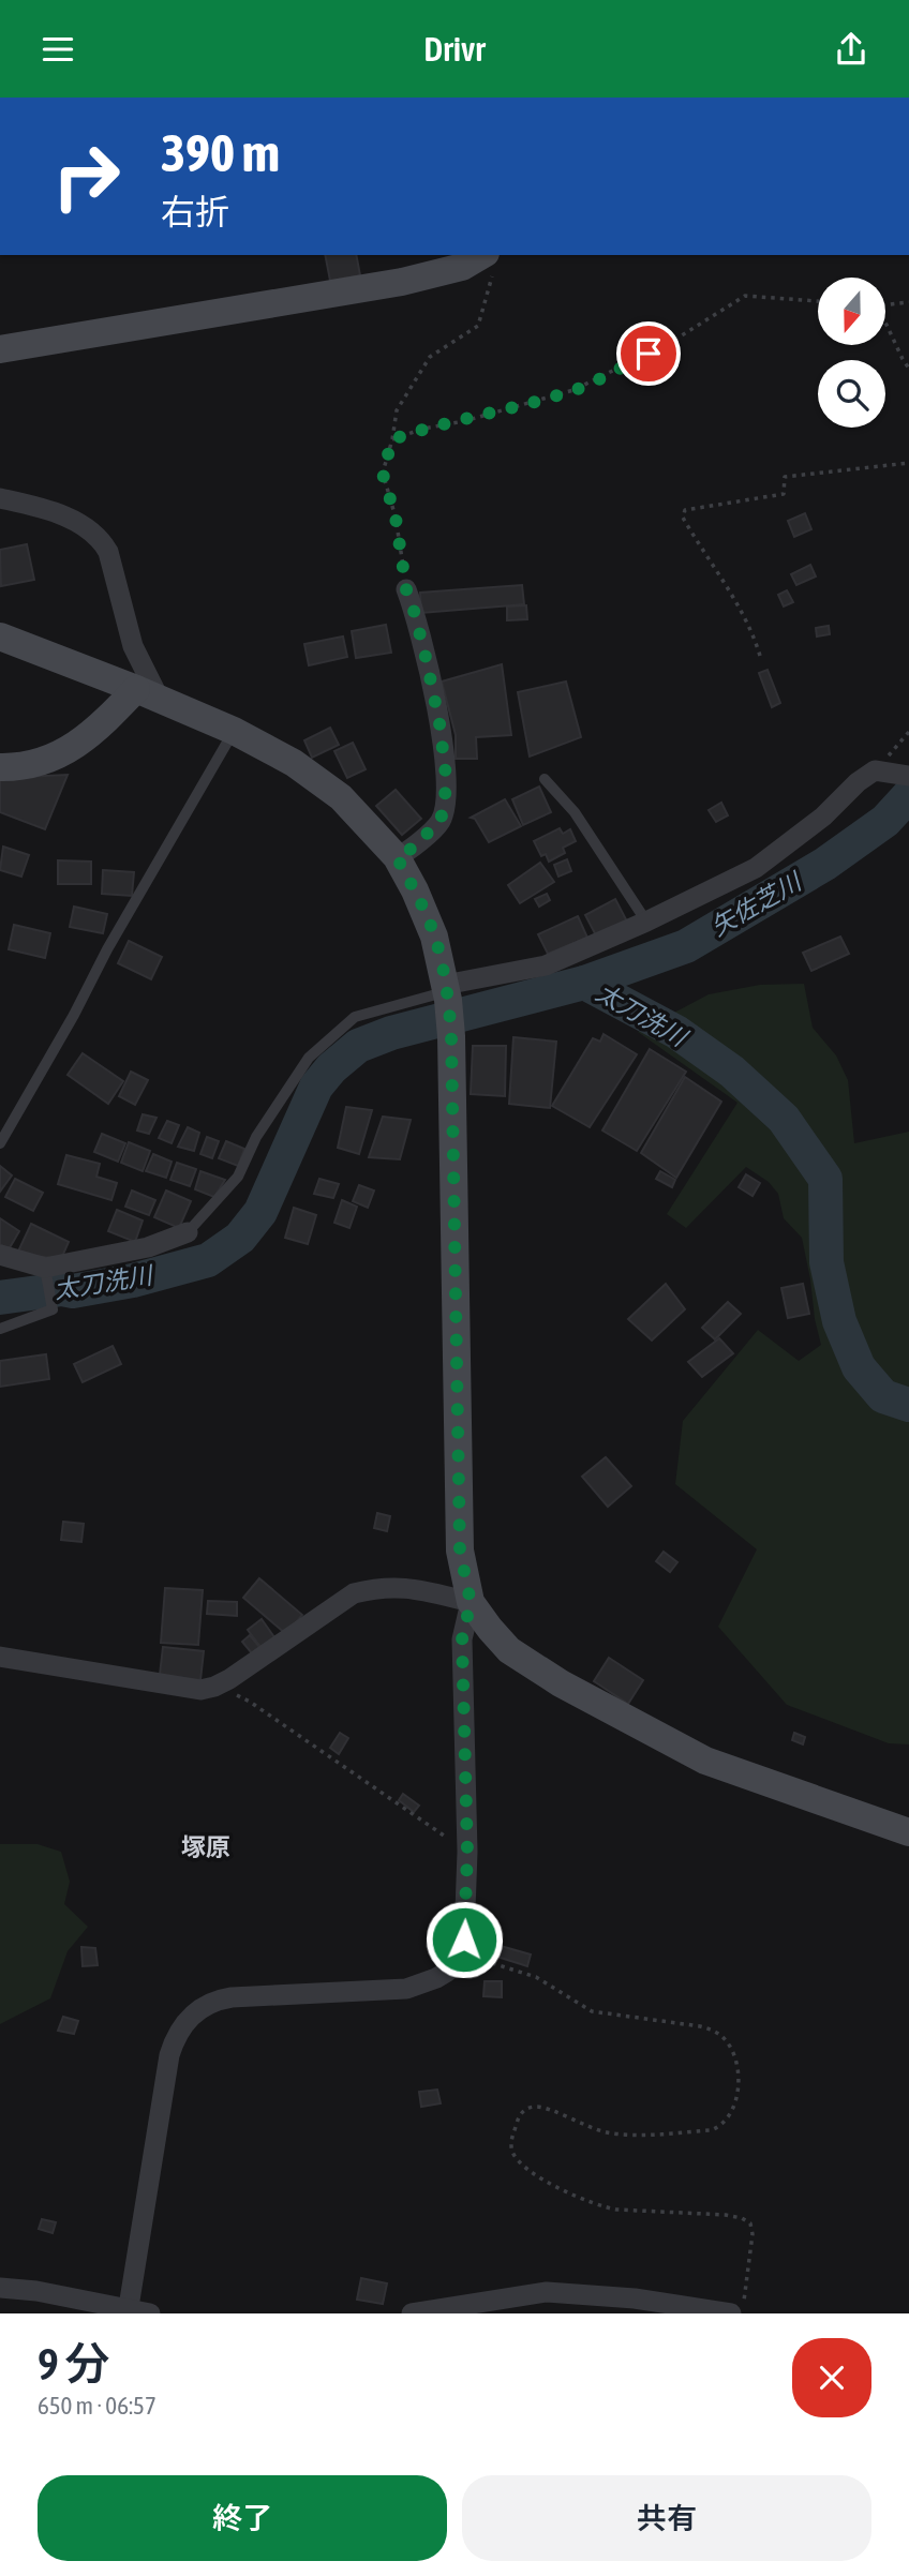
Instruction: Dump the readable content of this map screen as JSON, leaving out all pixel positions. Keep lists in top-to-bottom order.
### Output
{
  "districts": ["塚原"],
  "water": ["矢佐芝川", "太刀洗川"],
  "north": "bottom",
  "page": {
    "header": "Drivr",
    "turn": ["390 m", "右折"],
    "heading": ["9 分", "650 m · 06:57"],
    "buttons": ["終了", "共有"]
  }
}
